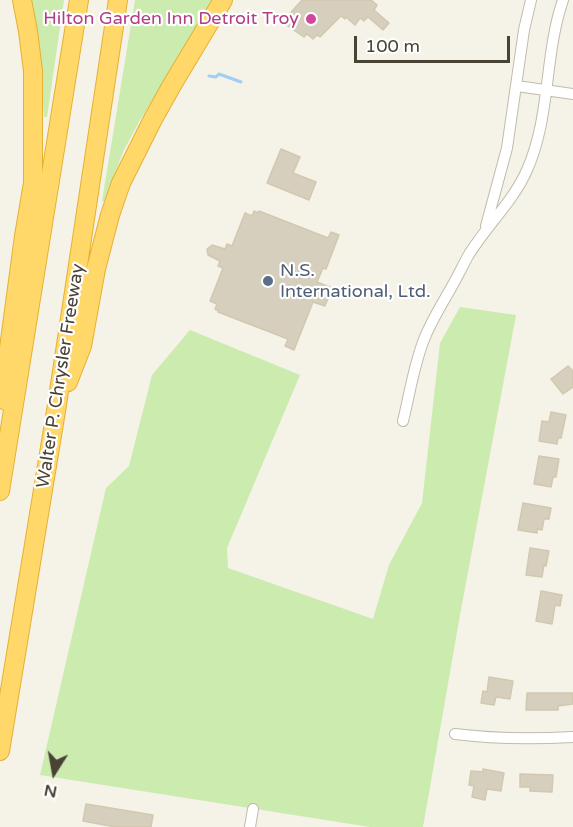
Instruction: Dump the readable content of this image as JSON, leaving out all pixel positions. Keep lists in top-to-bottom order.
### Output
{
  "streets": {
    "highway": ["Walter P. Chrysler Freeway"]
  },
  "places": ["Hilton Garden Inn Detroit Troy", "N.S. International, Ltd."],
  "scale_bar": "100 m",
  "north": "bottom"
}
